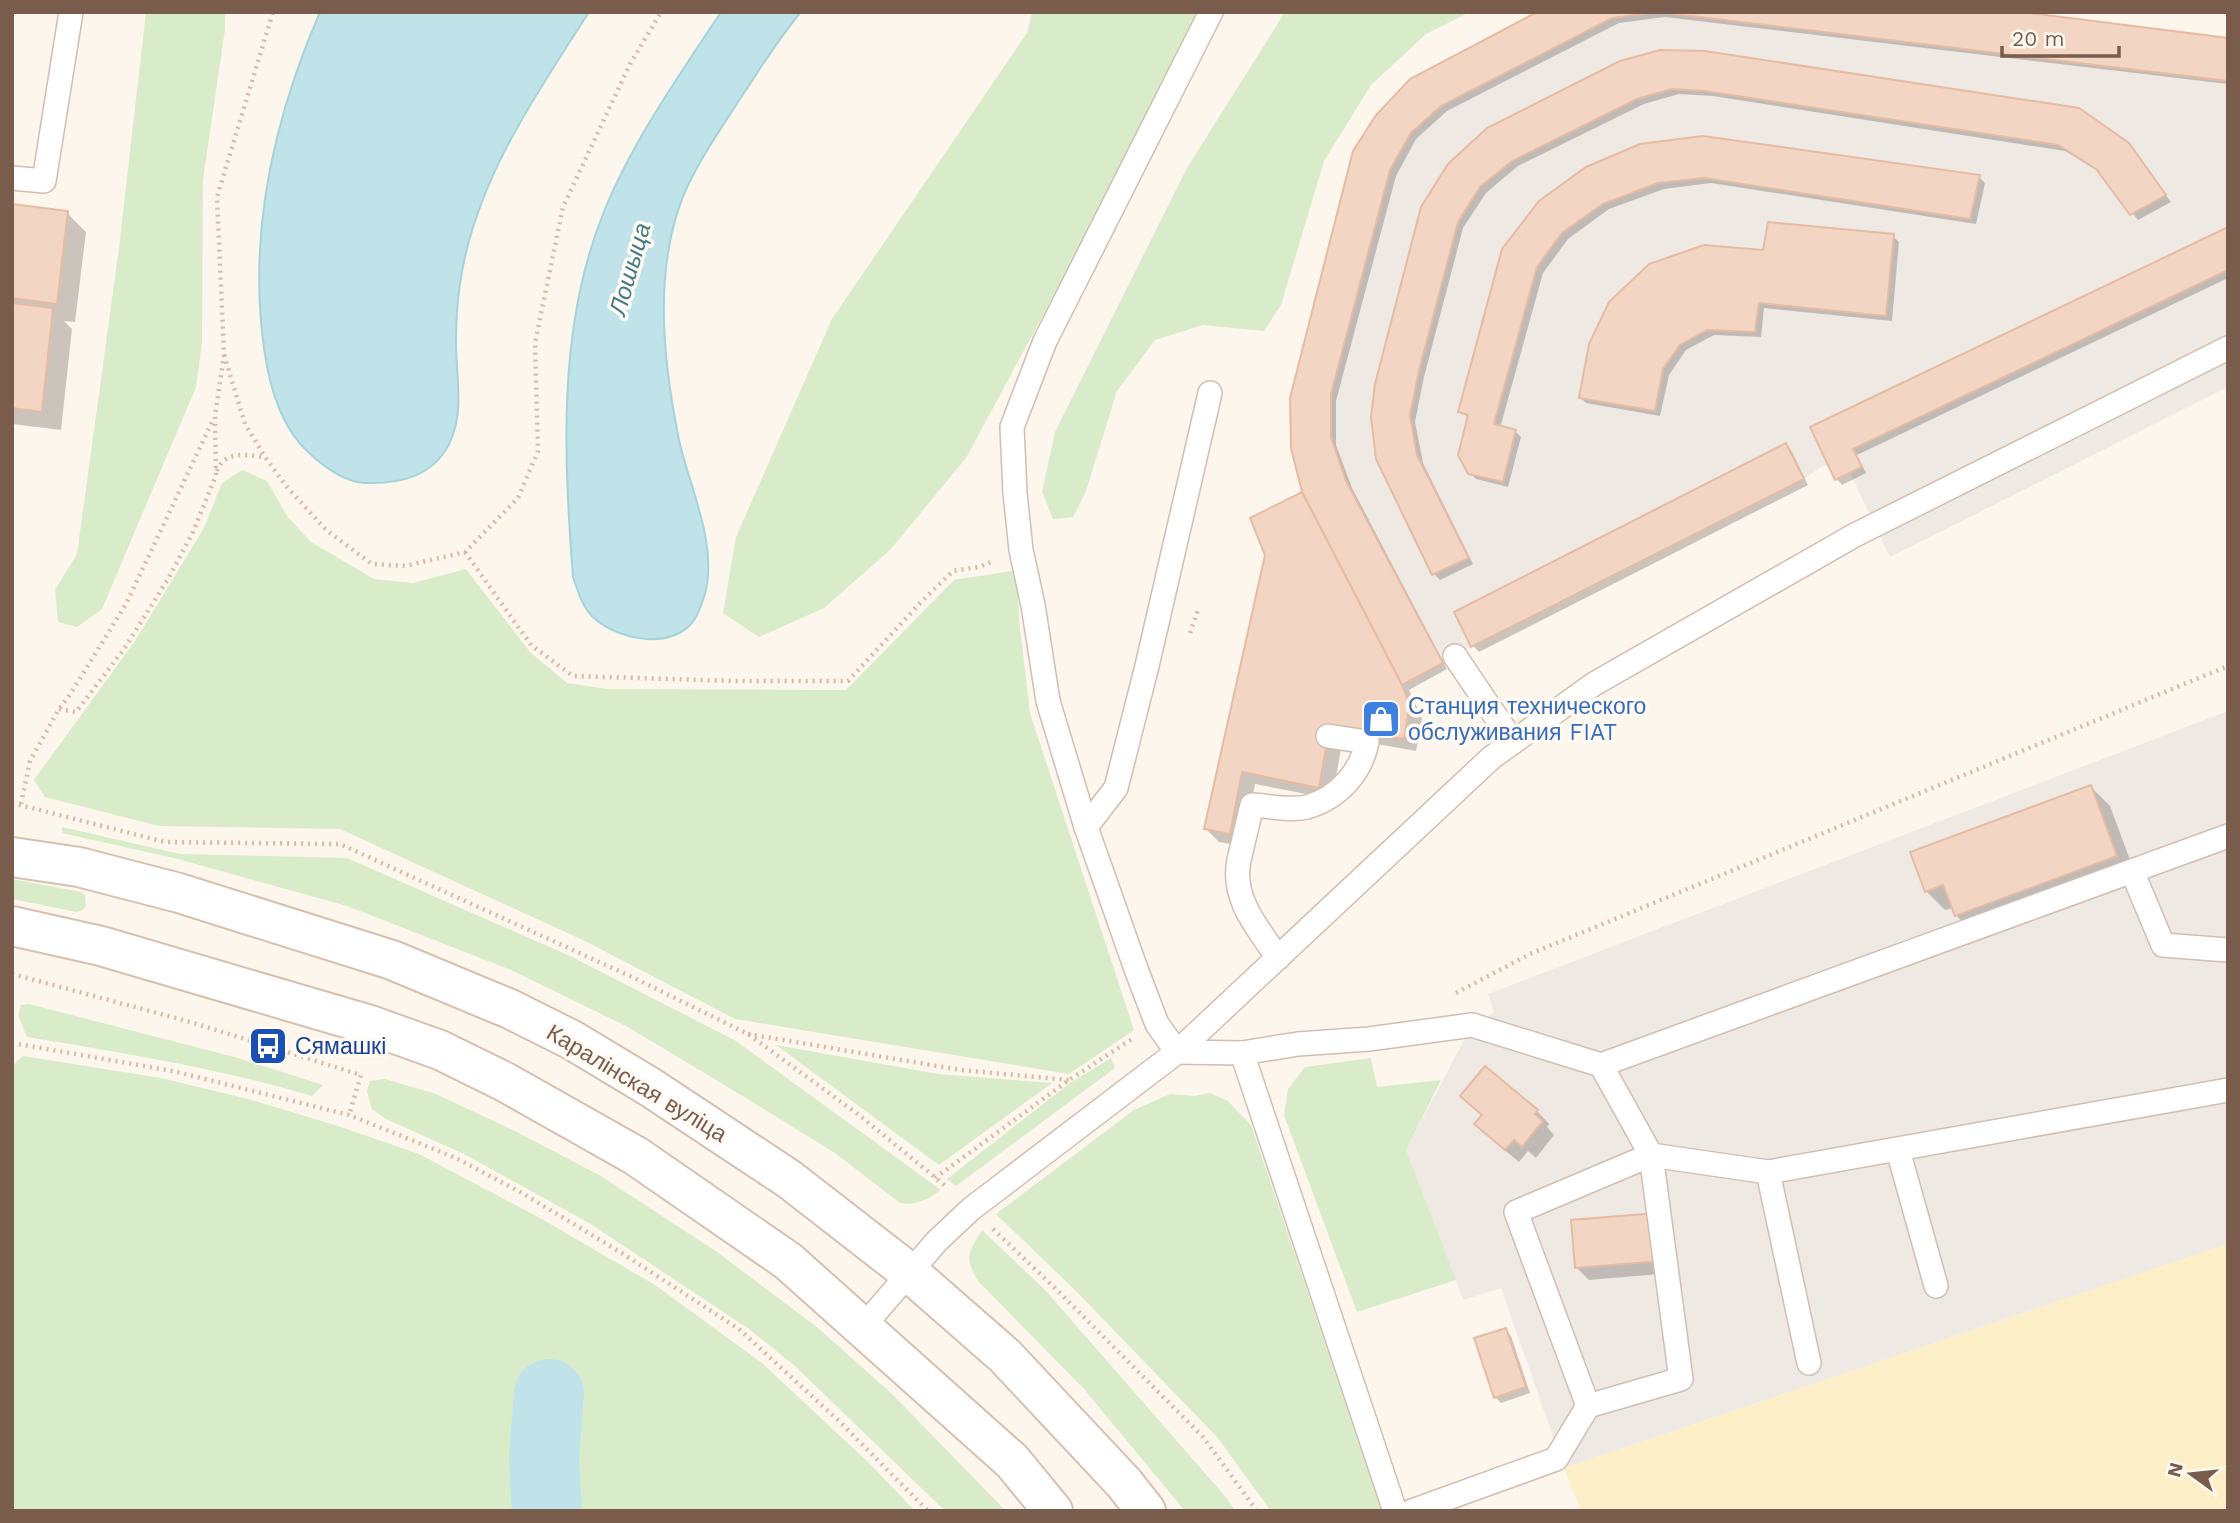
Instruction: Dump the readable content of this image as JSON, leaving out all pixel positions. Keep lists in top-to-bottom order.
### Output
{
  "streets": {
    "main road": ["Каралінская вуліца"]
  },
  "water": ["Лошыца"],
  "places": {
    "shop": ["Станция технического обслуживания FIAT"],
    "bus stop": ["Сямашкі"]
  },
  "scale_bar": "20 m",
  "north": "left"
}
